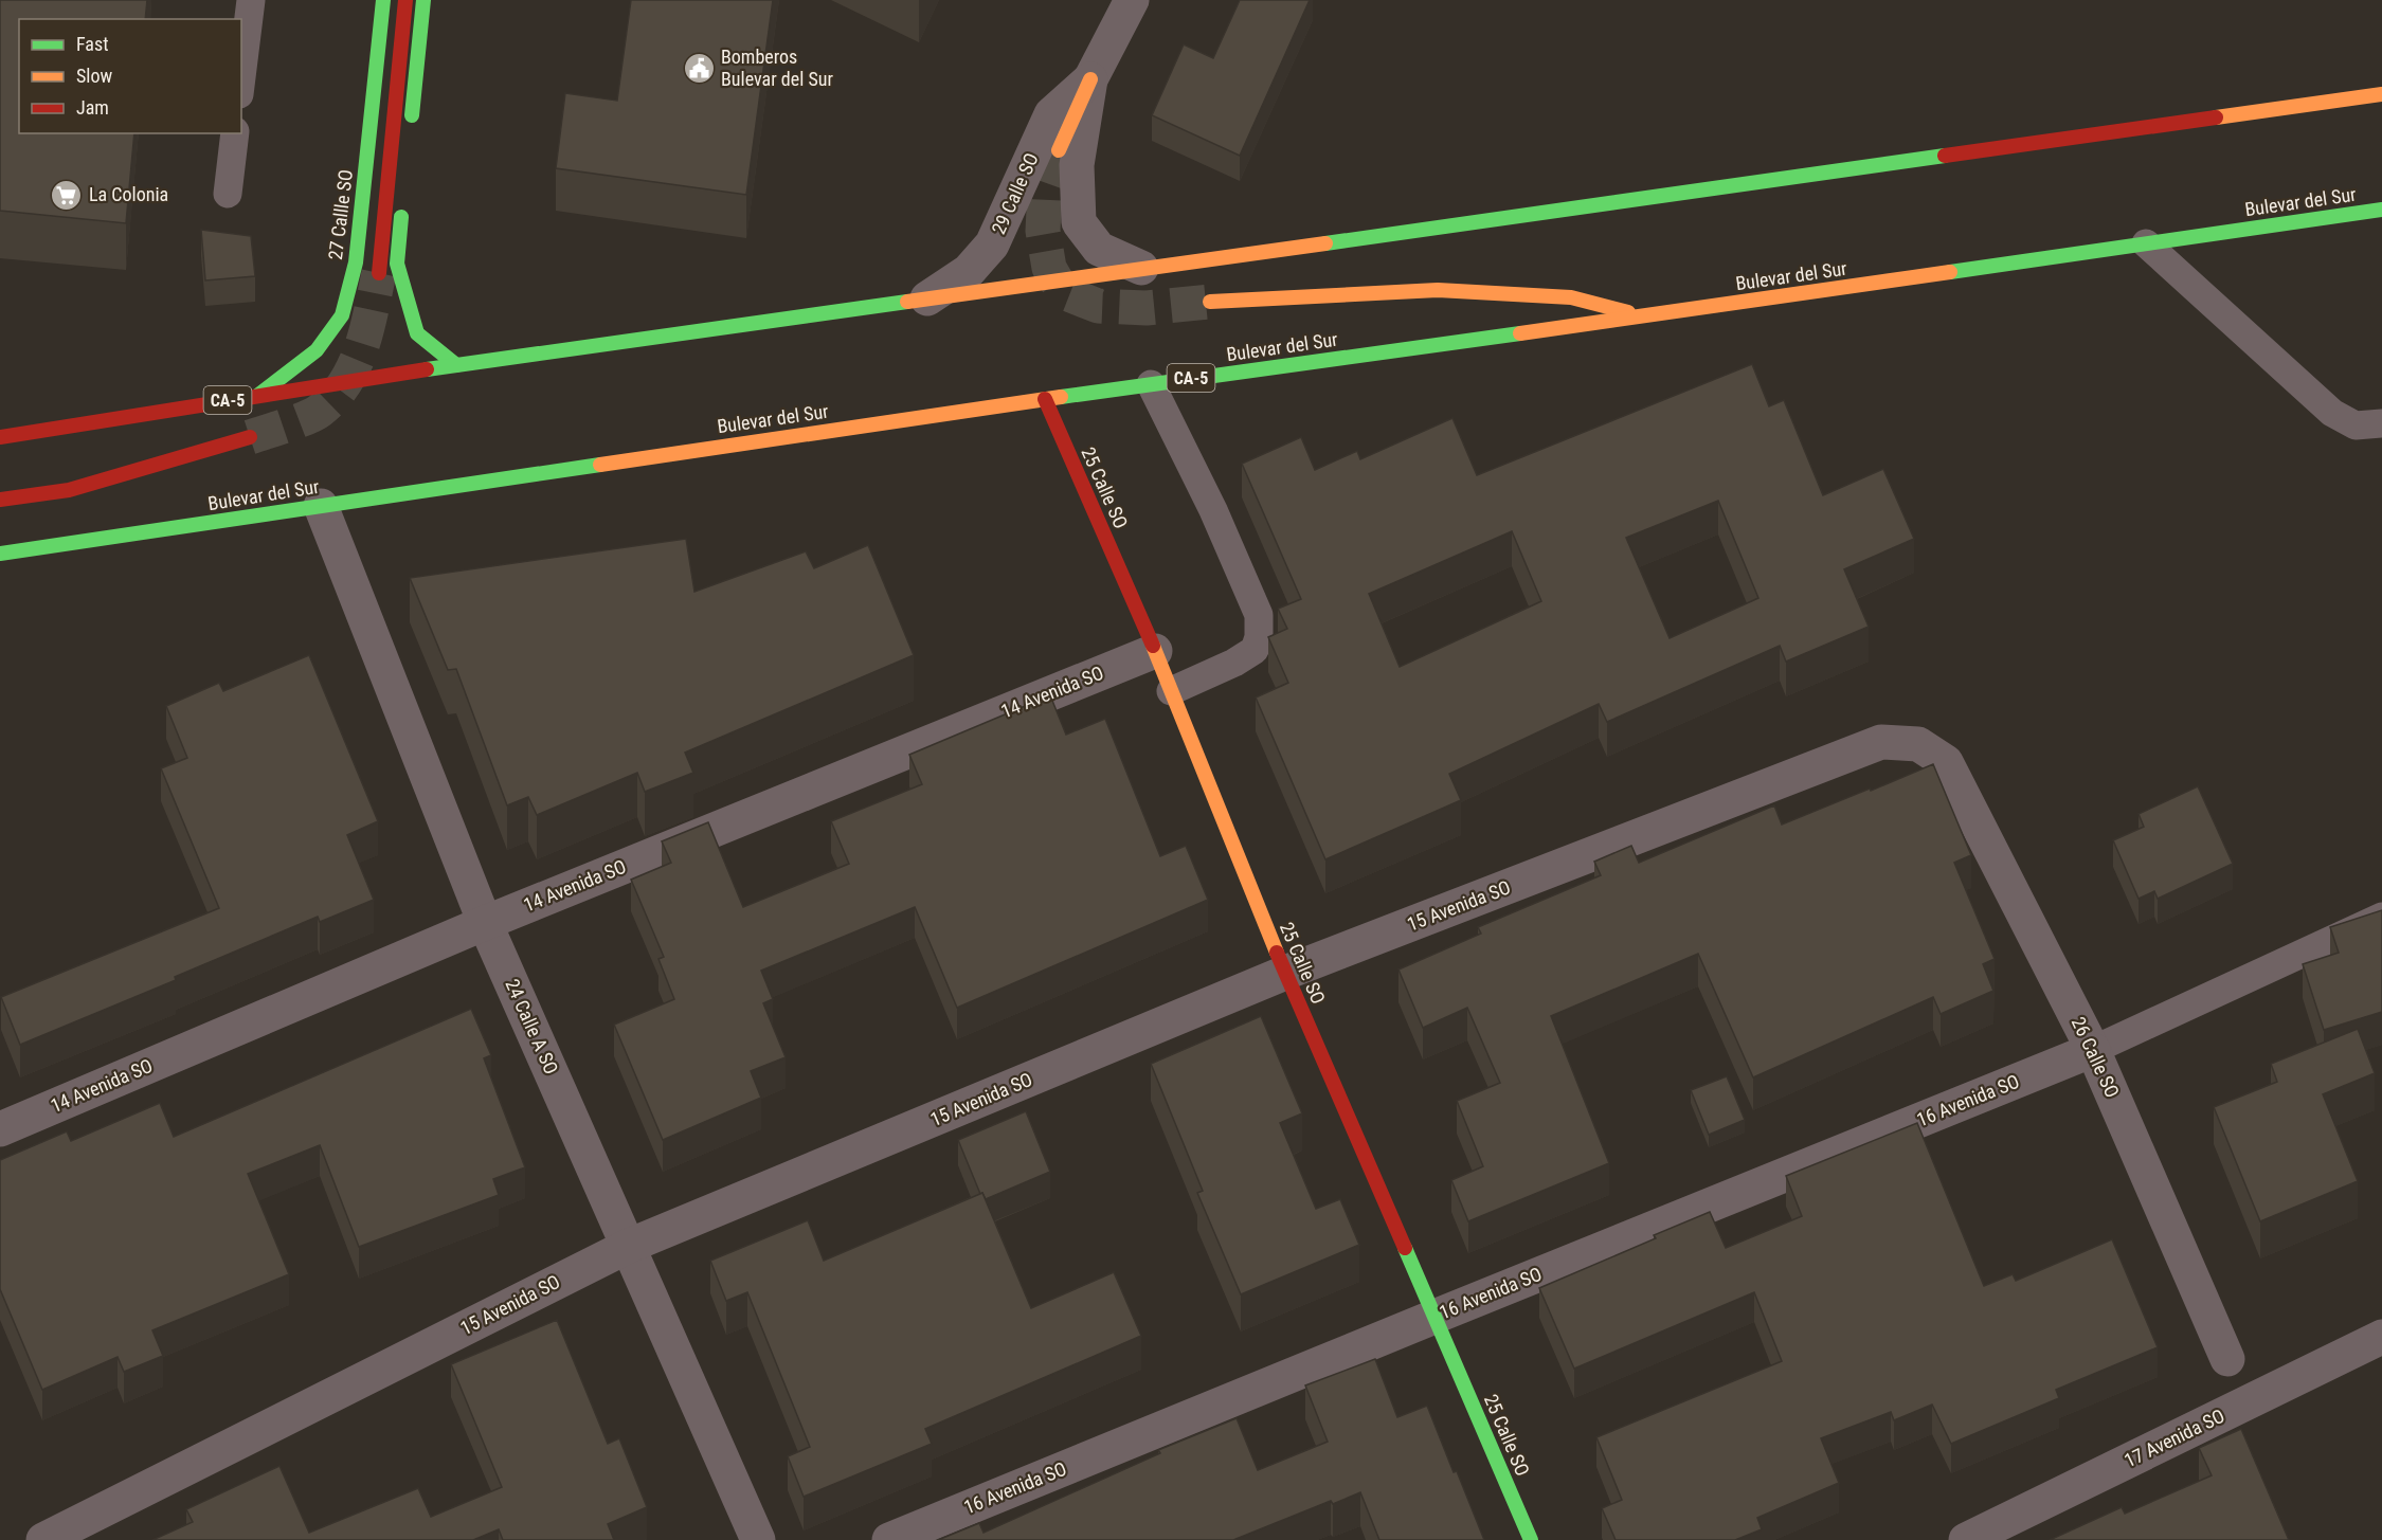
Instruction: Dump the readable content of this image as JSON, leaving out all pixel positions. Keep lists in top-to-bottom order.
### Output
{
  "streets": {
    "main road": [
      "Bulevar del Sur",
      "27 Callle SO",
      "CA-5",
      "25 Calle SO"
    ],
    "street": [
      "29 Calle SO",
      "14 Avenida SO",
      "15 Avenida SO",
      "24 Calle A SO",
      "26 Calle SO",
      "16 Avenida SO",
      "17 Avenida SO"
    ]
  },
  "crossings": [
    ["29 Calle SO", "CA-5"],
    ["Bulevar del Sur", "25 Calle SO"],
    ["Bulevar del Sur", "24 Calle A SO"],
    ["27 Callle SO", "CA-5"],
    ["25 Calle SO", "14 Avenida SO"],
    ["25 Calle SO", "15 Avenida SO"],
    ["25 Calle SO", "16 Avenida SO"],
    ["14 Avenida SO", "24 Calle A SO"],
    ["15 Avenida SO", "24 Calle A SO"],
    ["15 Avenida SO", "26 Calle SO"],
    ["26 Calle SO", "16 Avenida SO"]
  ],
  "places": {
    "public building": ["Bomberos Bulevar del Sur"],
    "supermarket": ["La Colonia"]
  },
  "legend": ["Fast", "Slow", "Jam"]
}
